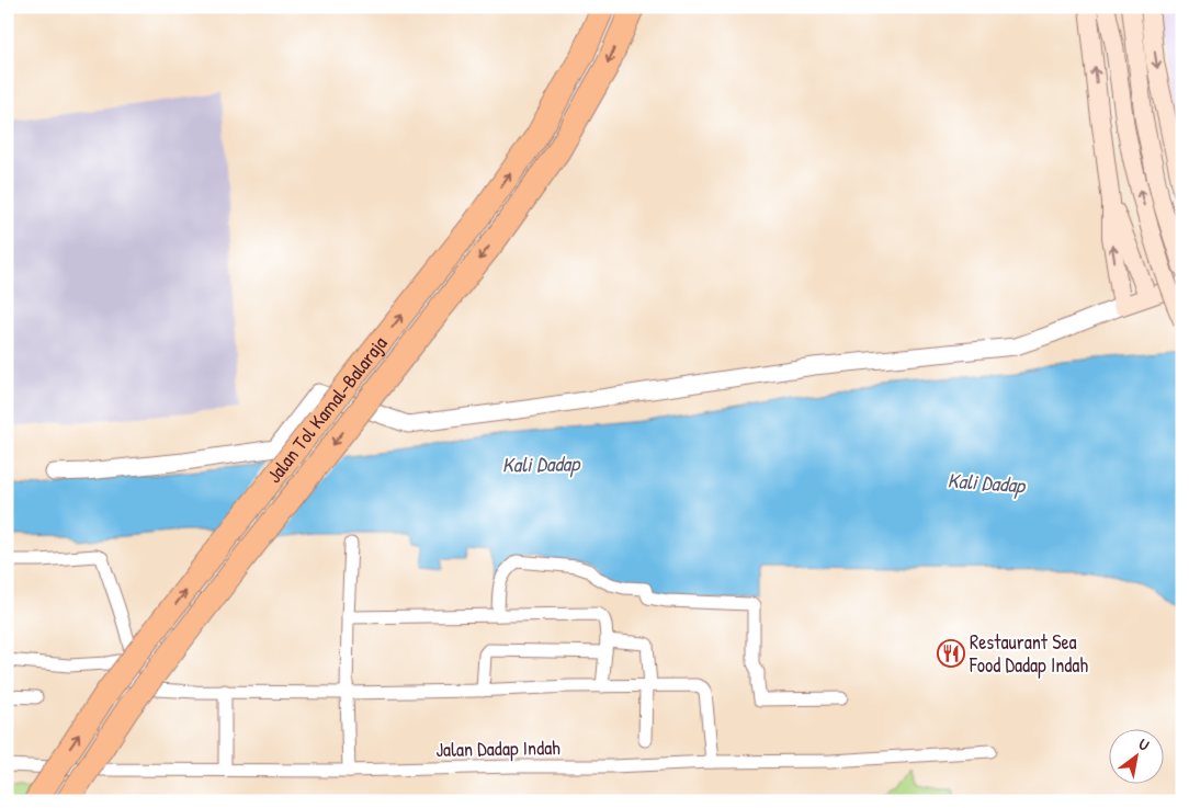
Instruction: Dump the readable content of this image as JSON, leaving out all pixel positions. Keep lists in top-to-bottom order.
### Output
{
  "streets": {
    "highway": ["Jalan Tol Kamal–Balaraja"],
    "street": ["Jalan Dadap Indah"]
  },
  "water": ["Kali Dadap"],
  "places": {
    "restaurant": ["Restaurant Sea Food Dadap Indah"]
  },
  "north": "top right"
}
